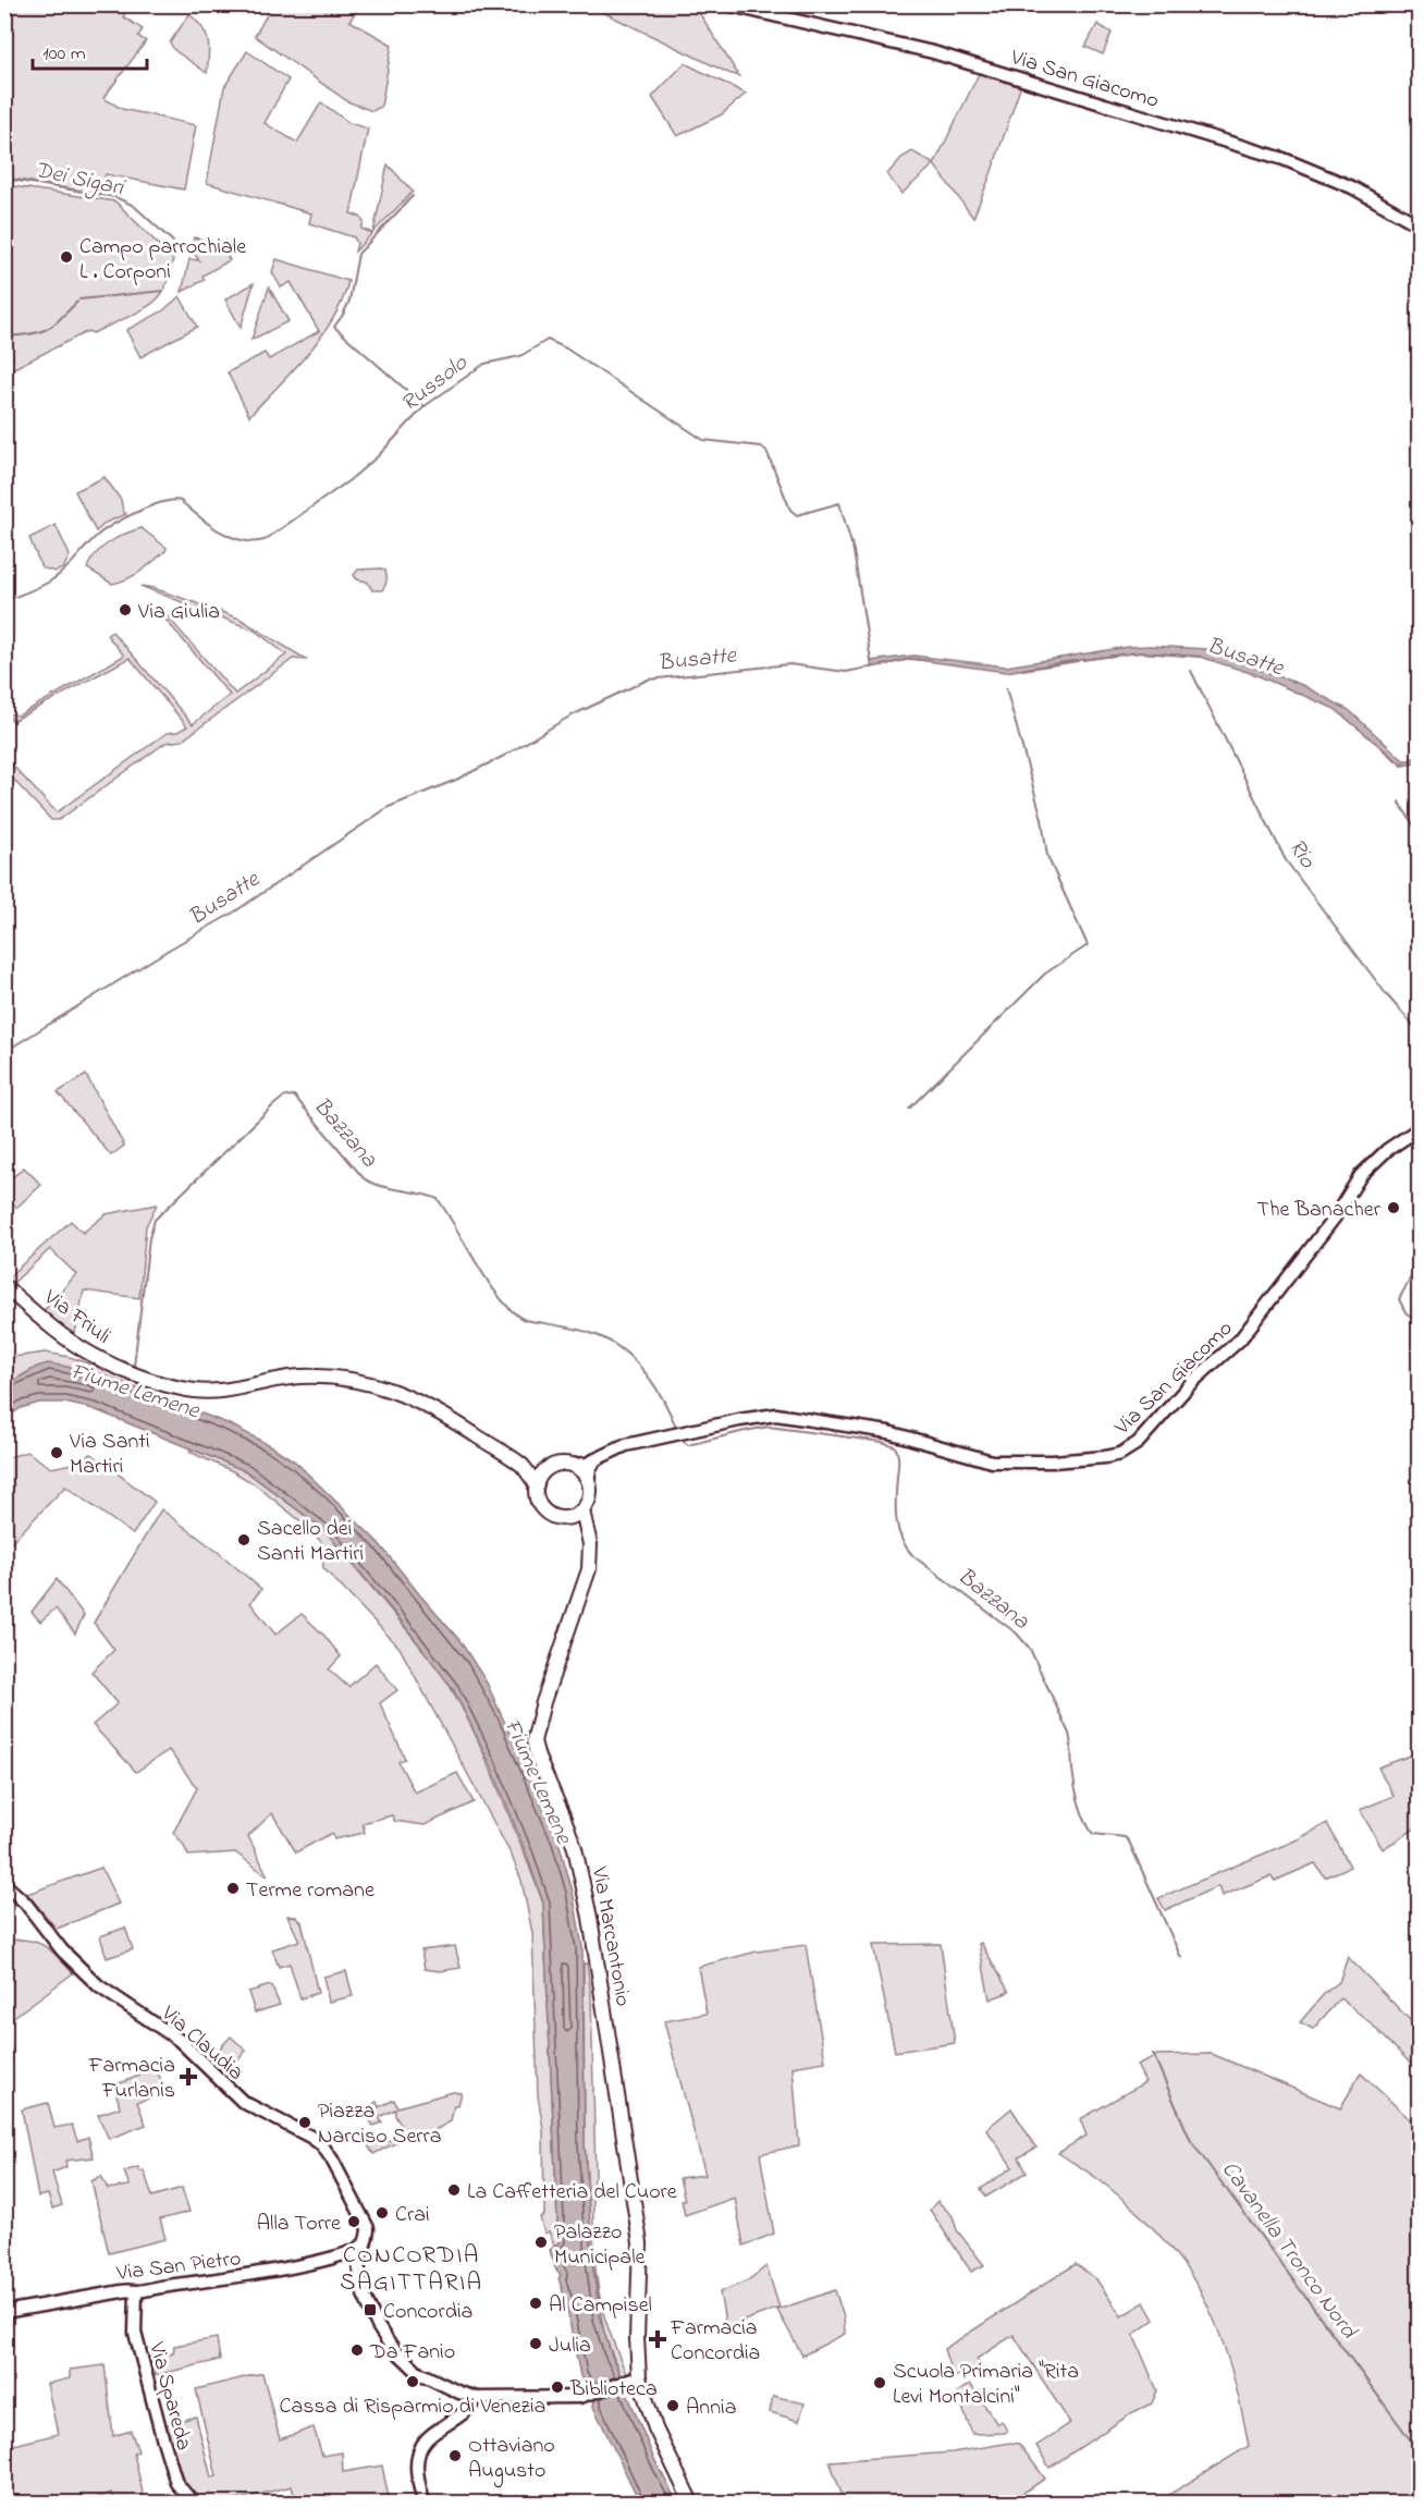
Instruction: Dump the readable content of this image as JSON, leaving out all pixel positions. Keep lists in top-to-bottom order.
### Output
{
  "streets": {
    "main road": ["Via Friuli", "Via Marcantonio"],
    "street": [
      "Via San Giacomo",
      "Via Claudia",
      "Via San Pietro",
      "Via Spareda"
    ]
  },
  "crossings": [
    ["Via San Giacomo", "Via Marcantonio"],
    ["Via Claudia", "Via San Pietro"],
    ["Via San Pietro", "Via Spareda"]
  ],
  "districts": ["CONCORDIA SAGITTARIA"],
  "water": [
    "Dei Sigari",
    "Russolo",
    "Busatte",
    "Rio",
    "Bazzana",
    "Fiume Lemene",
    "Cavanella Tronco Nord"
  ],
  "places": {
    "other": [
      "Campo parrochiale L . Corponi",
      "Via Giulia",
      "The Banacher",
      "Via Santi Martiri",
      "Sacello dei Santi Martiri",
      "Terme romane",
      "Piazza Narciso Serra",
      "La Caffetteria del Cuore",
      "Crai",
      "Alla Torre",
      "Palazzo Municipale",
      "Al Campisel",
      "Julia",
      "Da Fanio",
      "Cassa di Risparmio di Venezia",
      "Scuola Primaria \"Rita Levi Montalcini\"",
      "Biblioteca",
      "Annia",
      "Ottaviano Augusto"
    ],
    "health": ["Farmacia Furlanis", "Farmacia Concordia"],
    "transit": ["Concordia"]
  },
  "scale_bar": "100 m"
}
